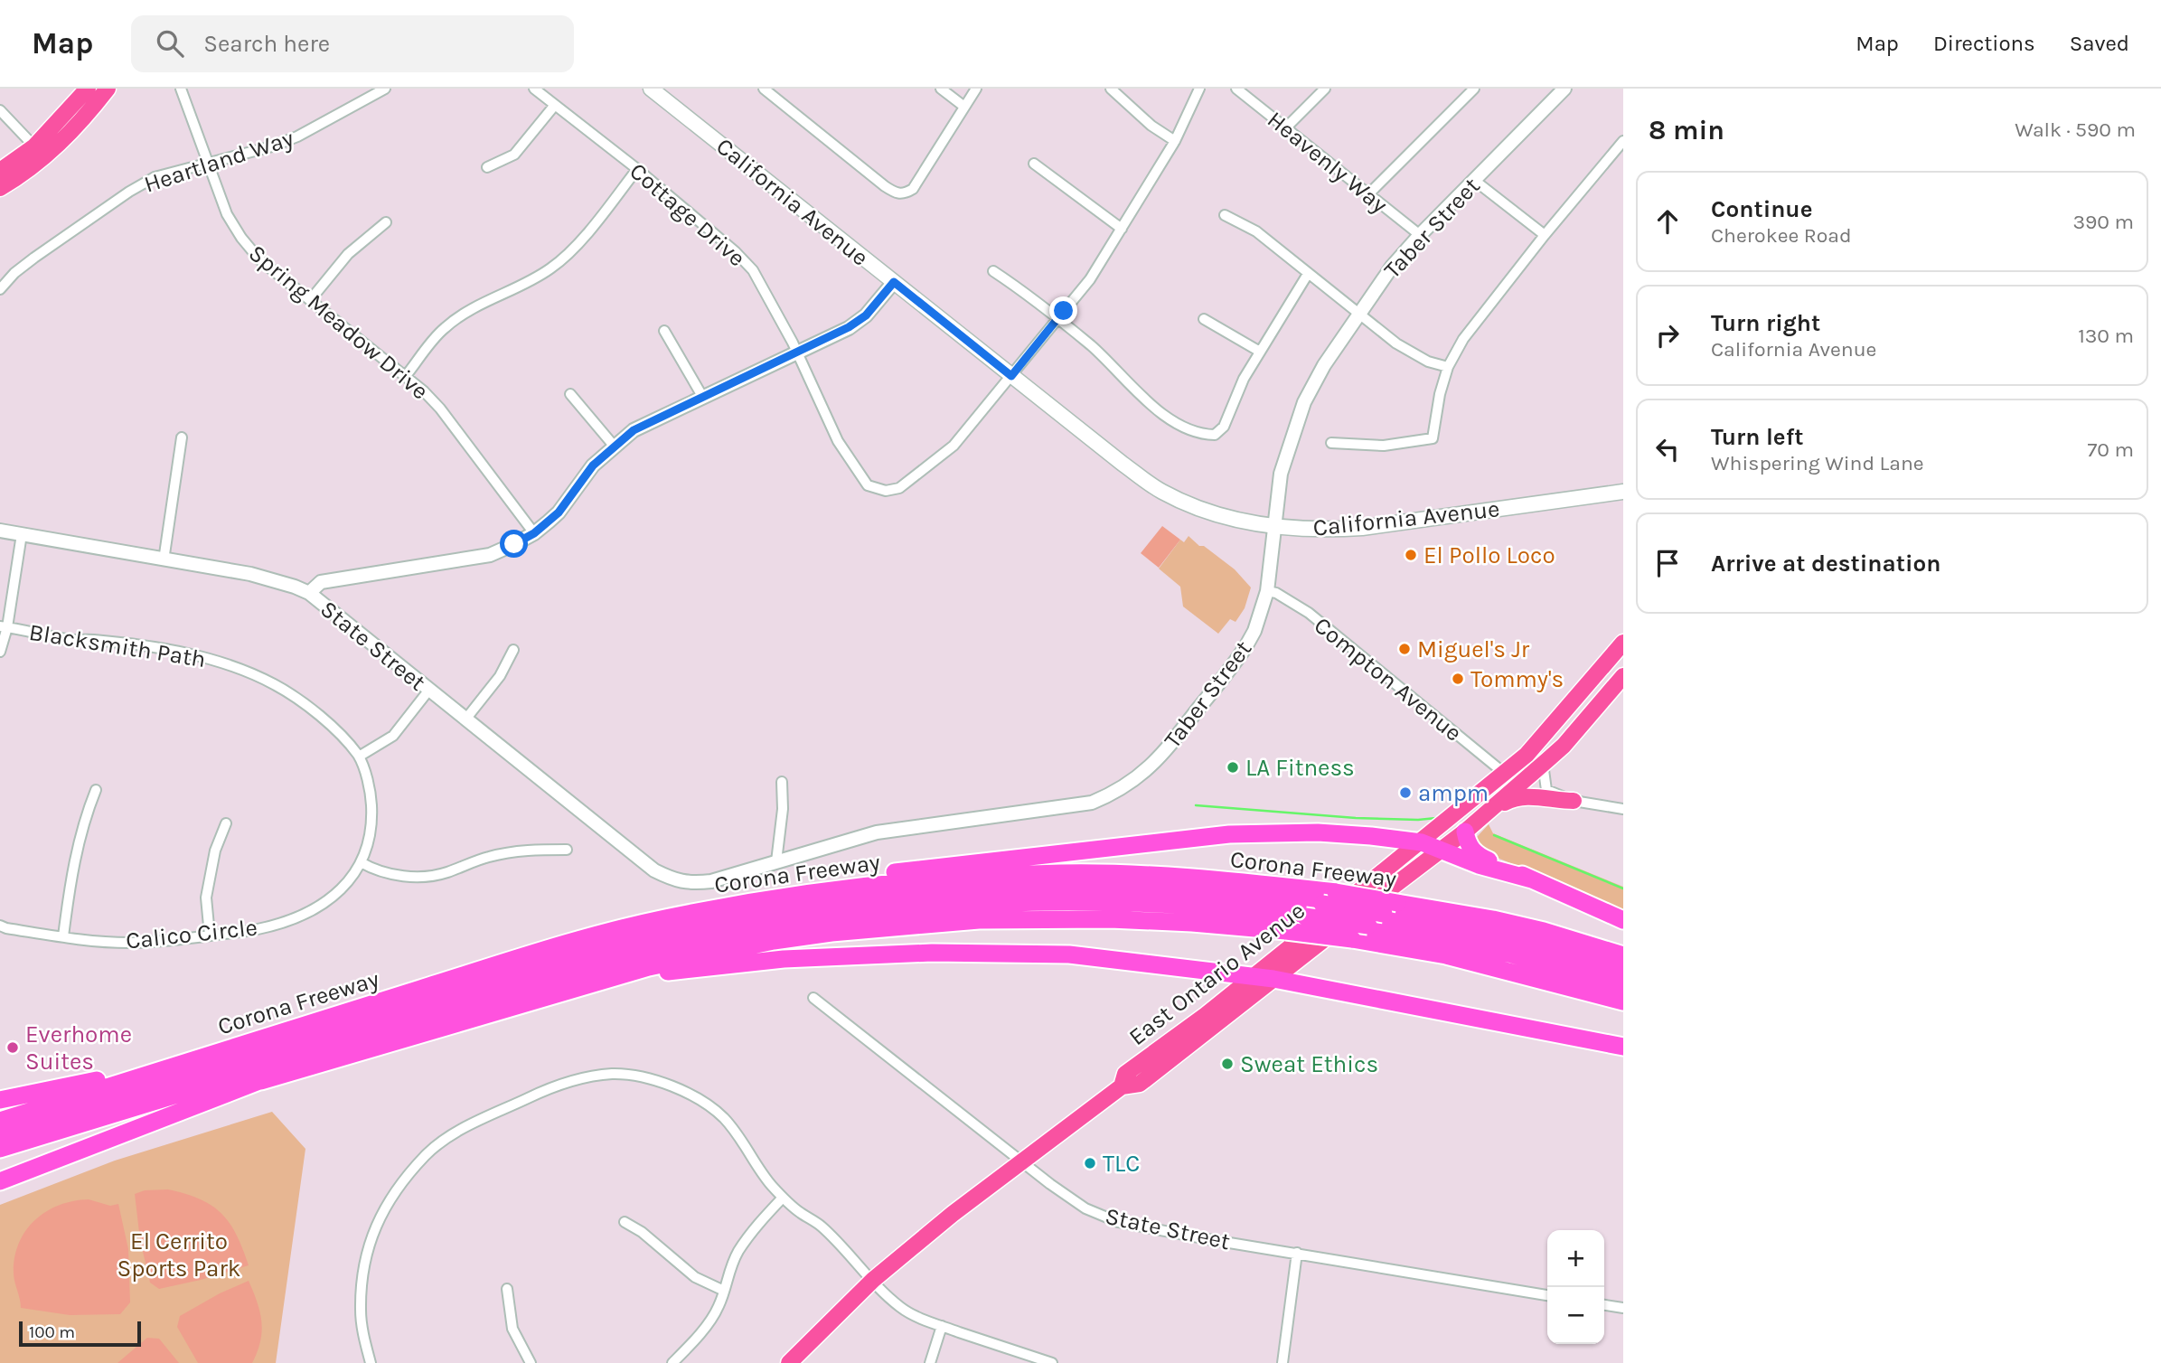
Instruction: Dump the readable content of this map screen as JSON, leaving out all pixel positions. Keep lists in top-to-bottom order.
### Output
{
  "streets": {
    "highway": ["Corona Freeway"],
    "main road": ["California Avenue", "East Ontario Avenue"],
    "street": [
      "Heartland Way",
      "Heavenly Way",
      "Cottage Drive",
      "Taber Street",
      "Spring Meadow Drive",
      "Blacksmith Path",
      "State Street",
      "Compton Avenue",
      "Calico Circle"
    ]
  },
  "crossings": [
    ["Heartland Way", "Spring Meadow Drive"],
    ["Heavenly Way", "Taber Street"],
    ["California Avenue", "Cottage Drive"],
    ["California Avenue", "Taber Street"],
    ["Taber Street", "State Street"],
    ["Taber Street", "Compton Avenue"],
    ["Blacksmith Path", "Calico Circle"],
    ["State Street", "East Ontario Avenue"],
    ["Compton Avenue", "East Ontario Avenue"]
  ],
  "parks": ["El Cerrito Sports Park"],
  "places": [
    "El Pollo Loco",
    "Miguel's Jr",
    "Tommy's",
    "LA Fitness",
    "ampm",
    "Everhome Suites",
    "Sweat Ethics",
    "TLC"
  ],
  "scale_bar": "100 m",
  "page": {
    "header": "Map",
    "search": "Search here",
    "nav": ["Map", "Directions", "Saved"],
    "heading": ["8 min", "Walk · 590 m"],
    "list": [
      ["Continue", "Cherokee Road", "390 m"],
      ["Turn right", "California Avenue", "130 m"],
      ["Turn left", "Whispering Wind Lane", "70 m"],
      "Arrive at destination"
    ],
    "map_buttons": ["+", "−"],
    "scale": "100 m"
  }
}
